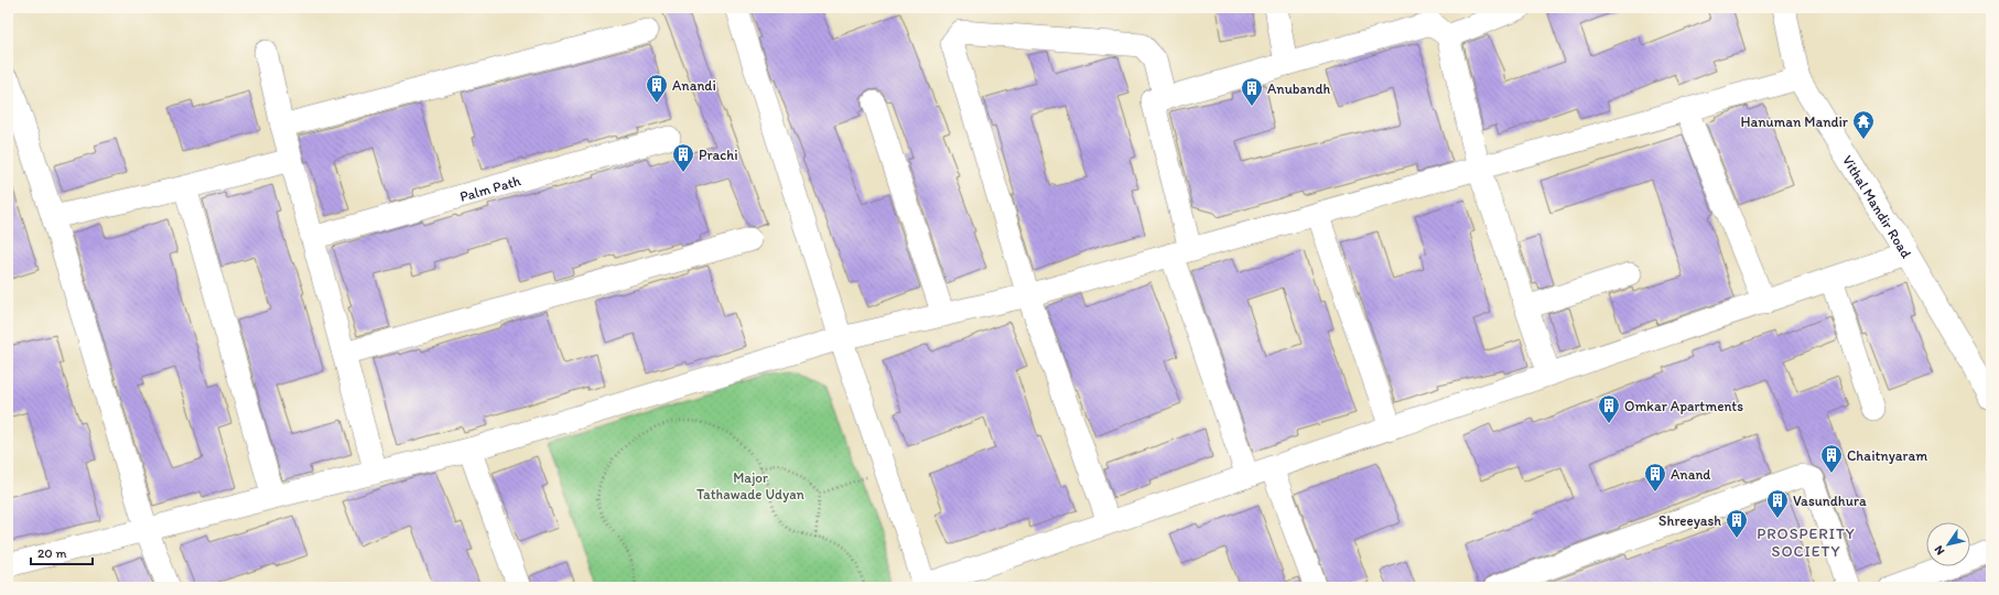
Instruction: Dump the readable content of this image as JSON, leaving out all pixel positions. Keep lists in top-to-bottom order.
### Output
{
  "streets": {
    "street": ["Palm Path", "Vithal Mandir Road"]
  },
  "districts": ["PROSPERITY SOCIETY"],
  "parks": ["Major Tathawade Udyan"],
  "places": {
    "building": [
      "Anandi",
      "Anubandh",
      "Prachi",
      "Omkar Apartments",
      "Chaitnyaram",
      "Anand",
      "Vasundhura",
      "Shreeyash"
    ],
    "temple": ["Hanuman Mandir"]
  },
  "scale_bar": "20 m",
  "north": "bottom left"
}
